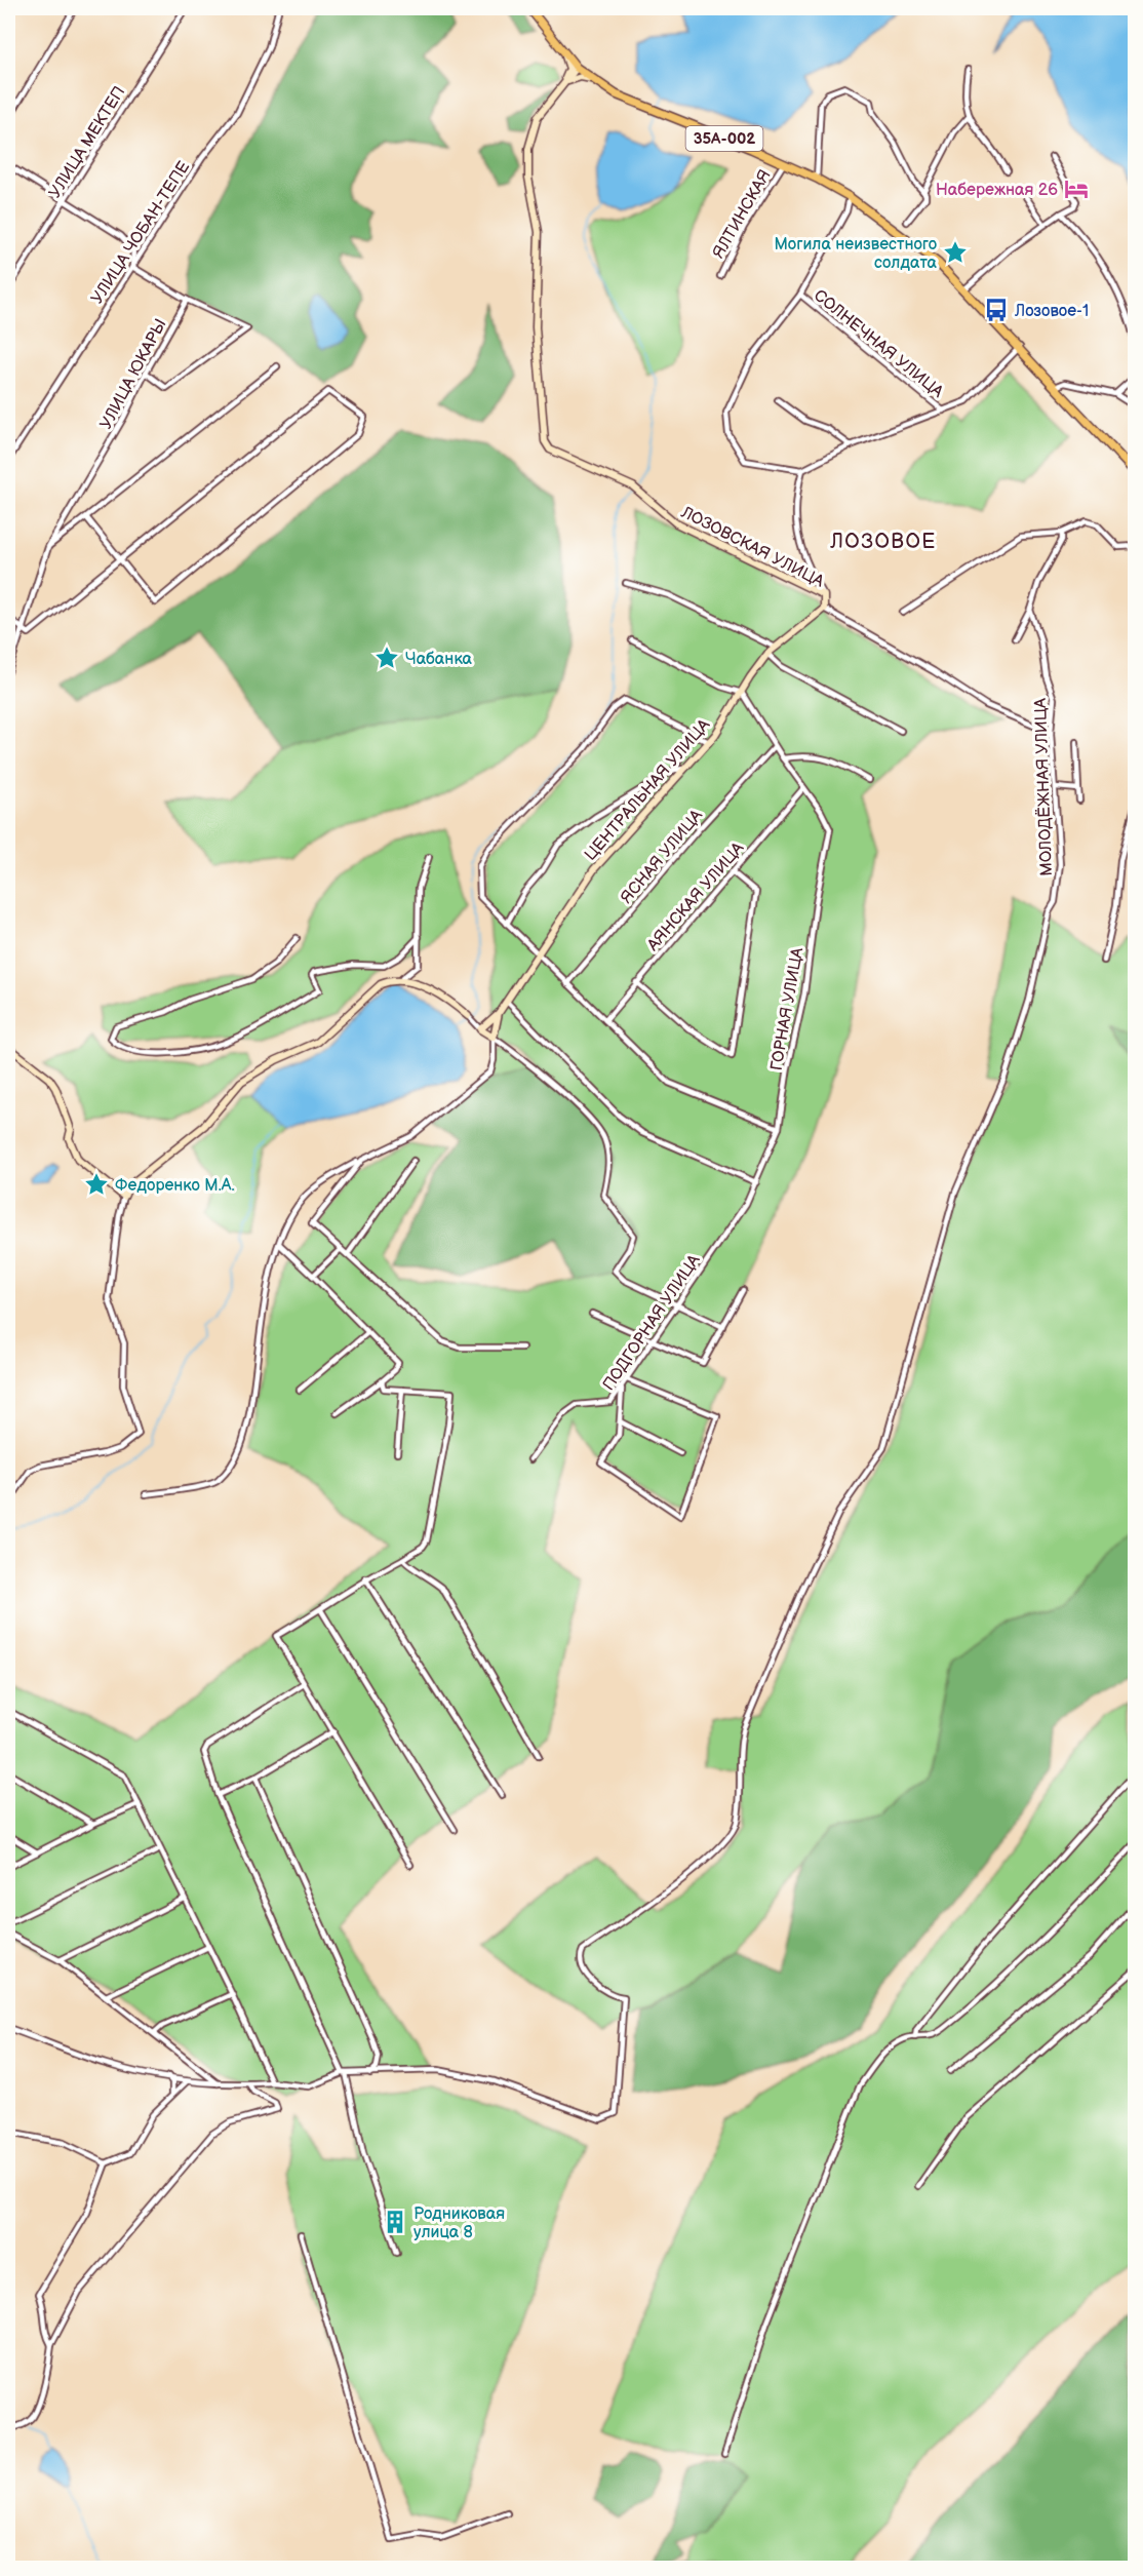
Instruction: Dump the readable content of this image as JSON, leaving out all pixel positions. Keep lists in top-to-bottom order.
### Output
{
  "streets": {
    "main road": ["35А-002", "ЛОЗОВСКАЯ УЛИЦА", "ЦЕНТРАЛЬНАЯ УЛИЦА"],
    "street": [
      "УЛИЦА МЕКТЕП",
      "ЯЛТИНСКАЯ",
      "УЛИЦА ЧОБАН-ТЕПЕ",
      "СОЛНЕЧНАЯ УЛИЦА",
      "УЛИЦА ЮКАРЫ",
      "МОЛОДЁЖНАЯ УЛИЦА",
      "ЯСНАЯ УЛИЦА",
      "АЯНСКАЯ УЛИЦА",
      "ГОРНАЯ УЛИЦА",
      "ПОДГОРНАЯ УЛИЦА"
    ]
  },
  "crossings": [
    ["35А-002", "ЯЛТИНСКАЯ"],
    ["35А-002", "ЛОЗОВСКАЯ УЛИЦА"],
    ["ЛОЗОВСКАЯ УЛИЦА", "ЦЕНТРАЛЬНАЯ УЛИЦА"],
    ["ЦЕНТРАЛЬНАЯ УЛИЦА", "ГОРНАЯ УЛИЦА"],
    ["ЯСНАЯ УЛИЦА", "ГОРНАЯ УЛИЦА"],
    ["АЯНСКАЯ УЛИЦА", "ГОРНАЯ УЛИЦА"],
    ["ГОРНАЯ УЛИЦА", "ПОДГОРНАЯ УЛИЦА"]
  ],
  "districts": ["ЛОЗОВОЕ"],
  "places": {
    "hotel": ["Набережная 26"],
    "place": ["Могила неизвестного солдата", "Чабанка", "Федоренко М.А."],
    "bus stop": ["Лозовое-1"],
    "building": ["Родниковая улица 8"]
  }
}
